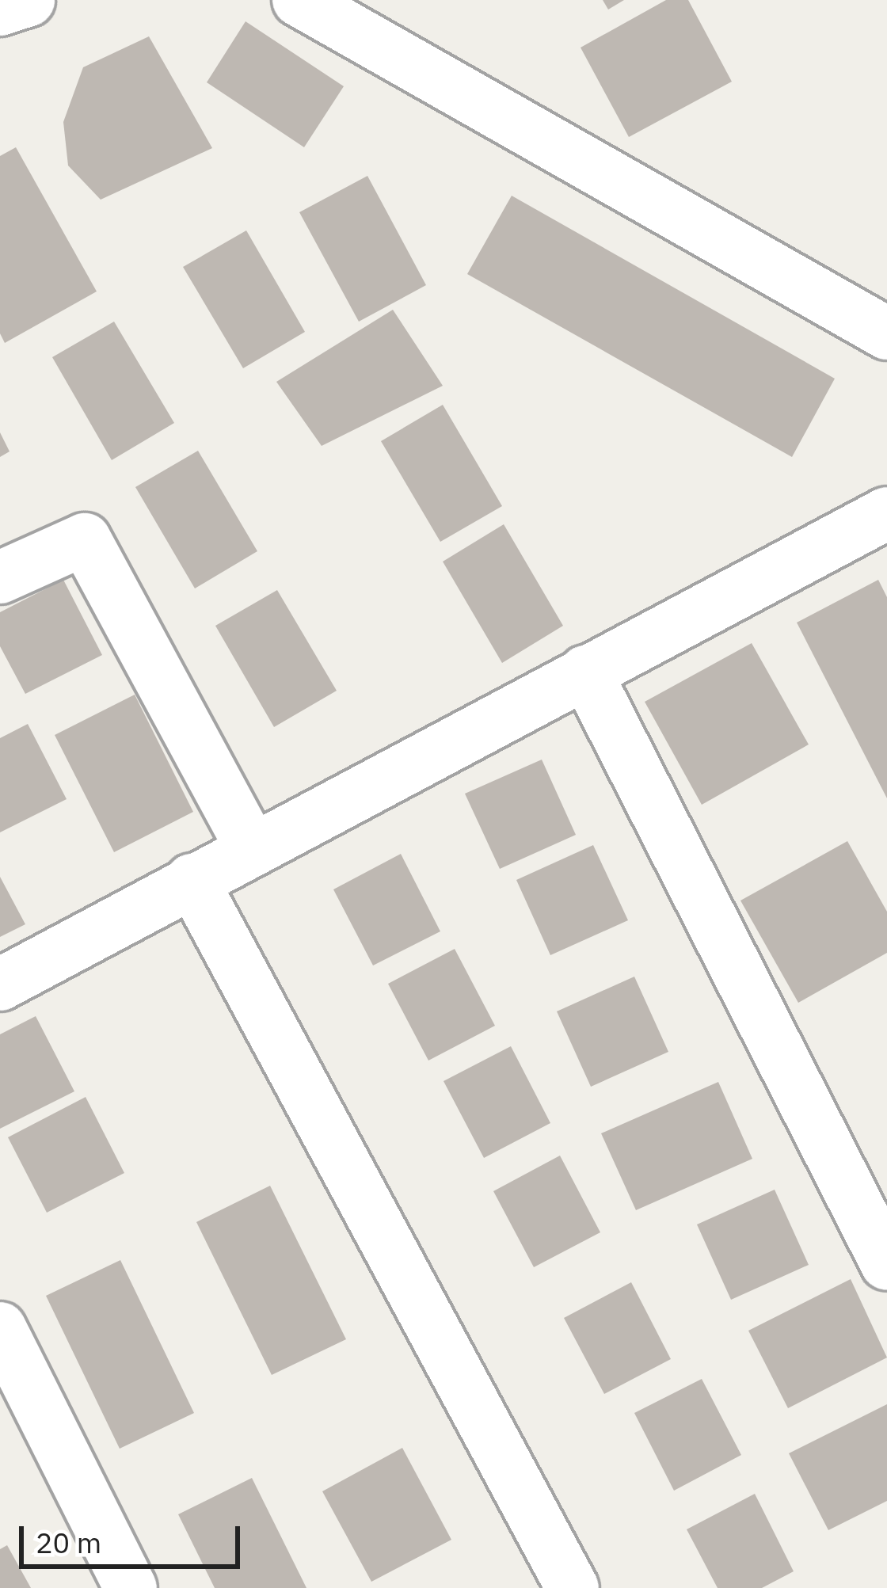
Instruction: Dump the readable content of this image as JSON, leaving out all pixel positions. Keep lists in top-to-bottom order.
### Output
{
  "scale_bar": "20 m"
}
